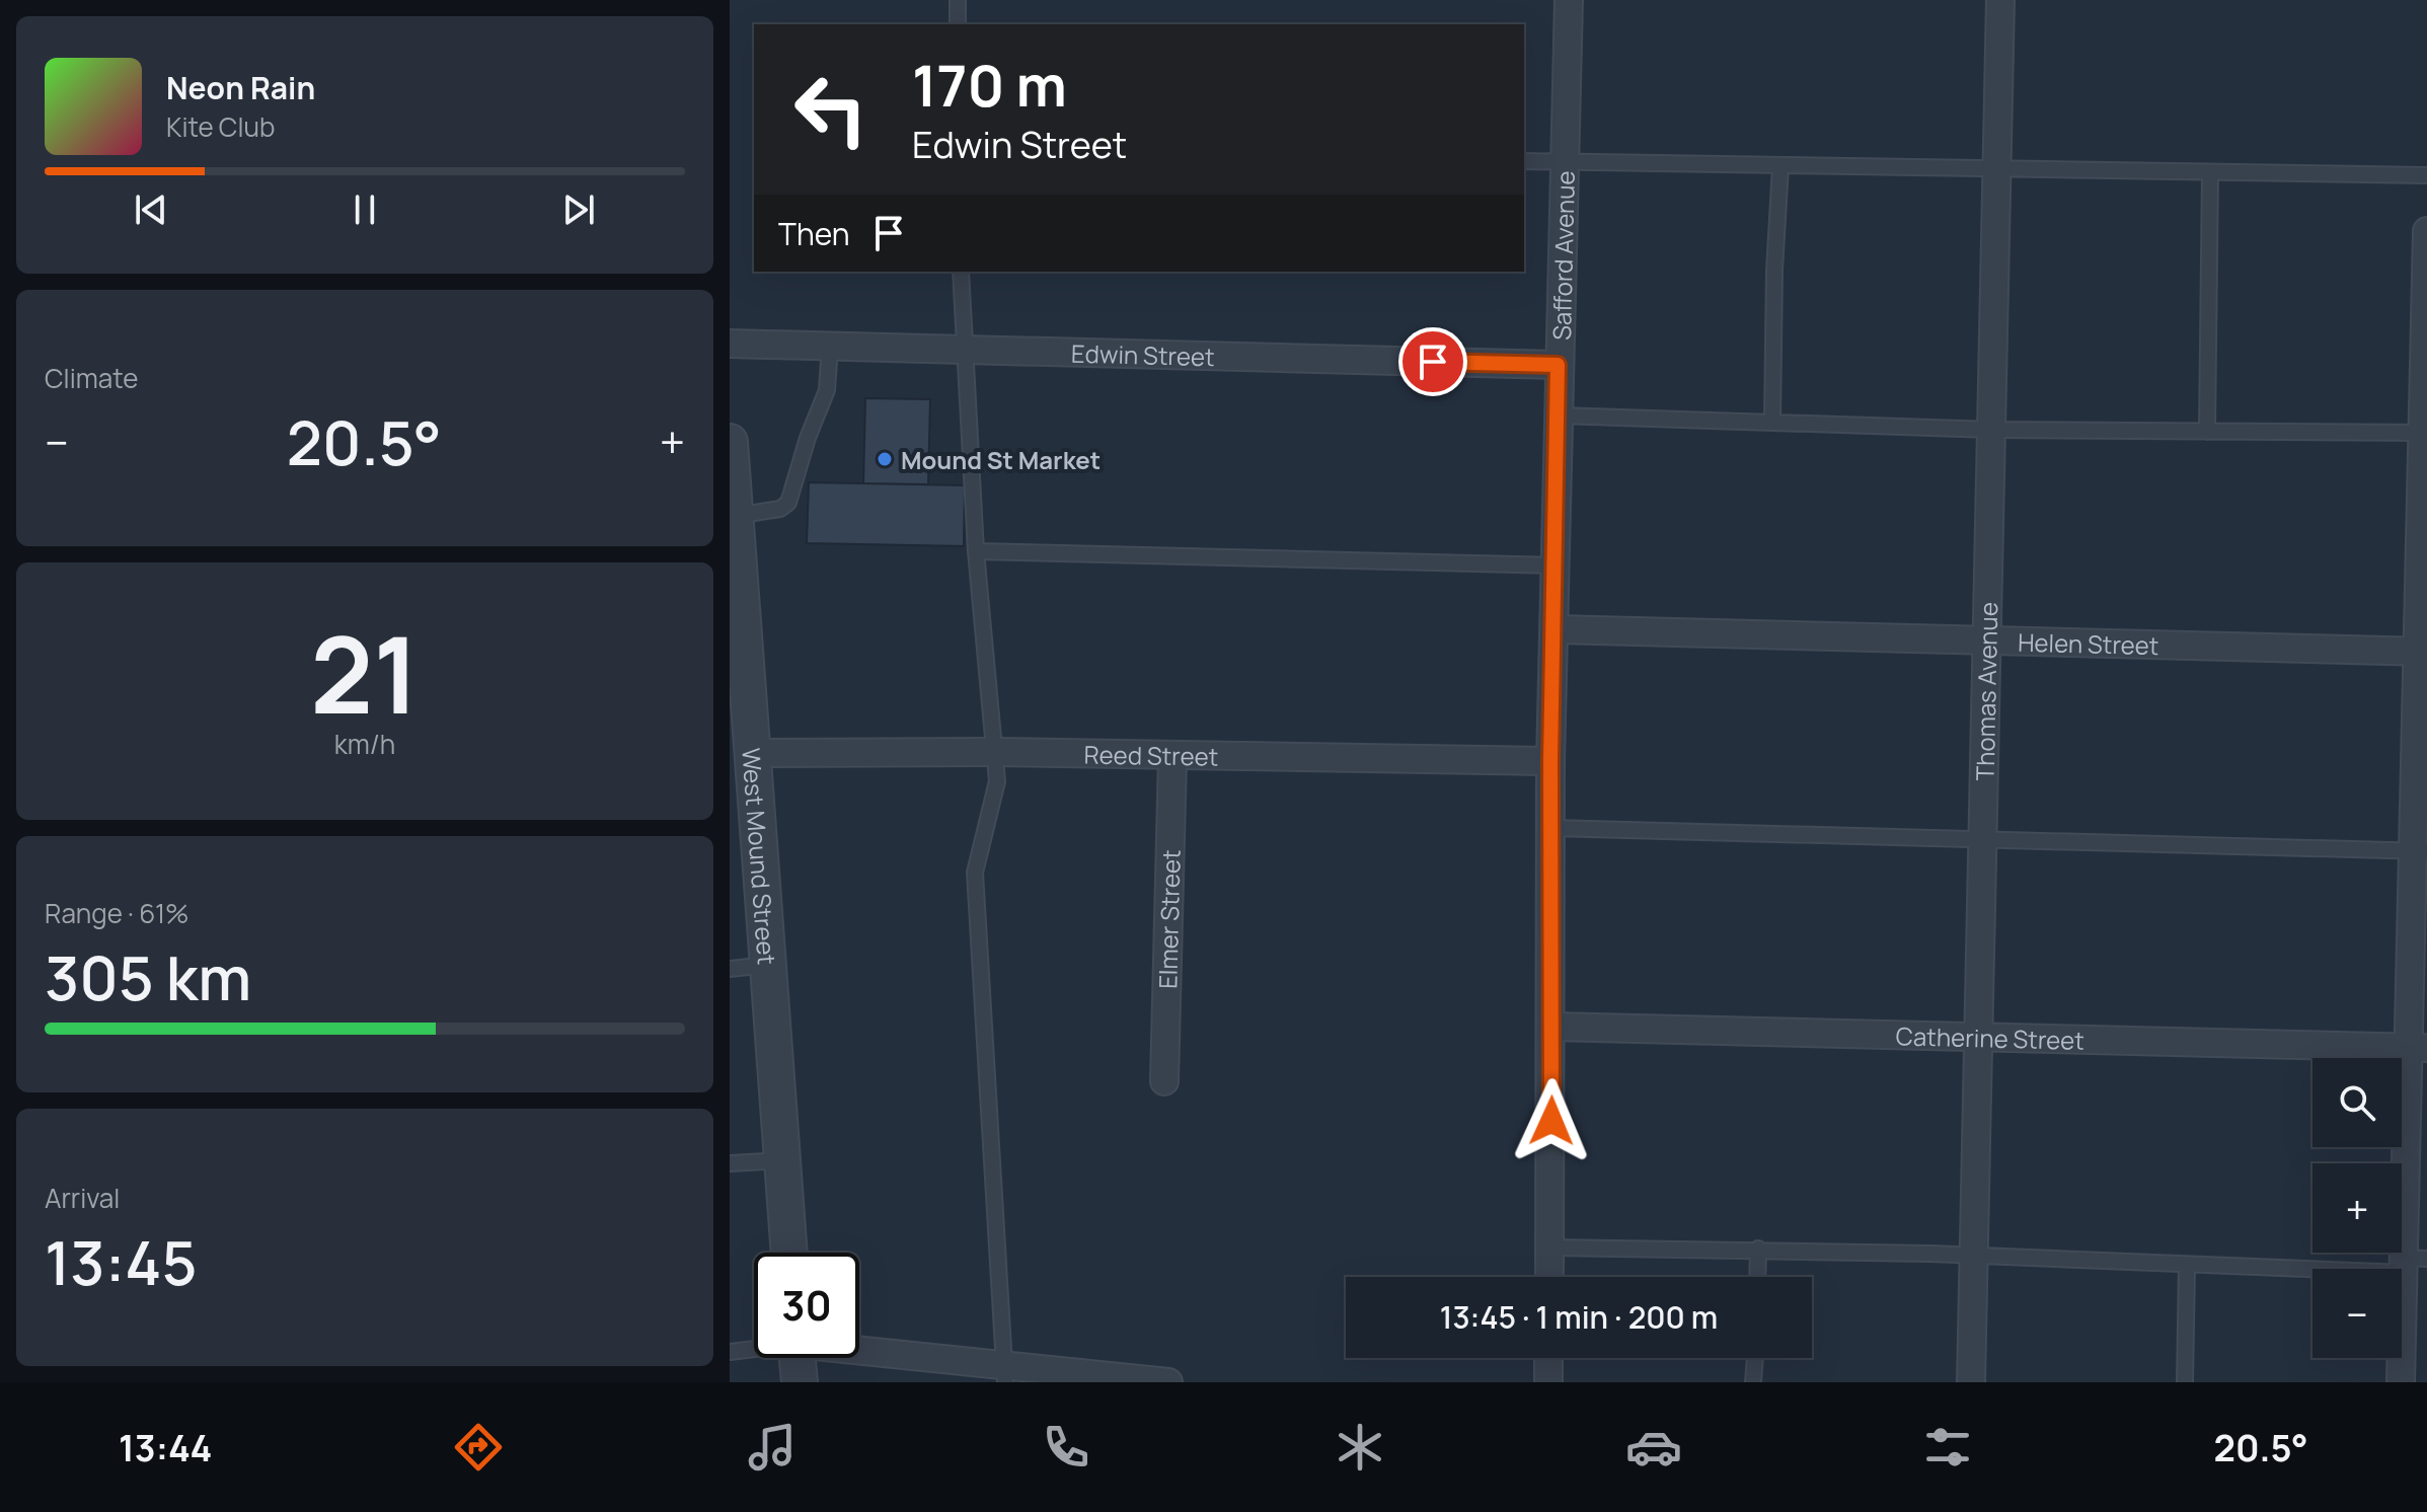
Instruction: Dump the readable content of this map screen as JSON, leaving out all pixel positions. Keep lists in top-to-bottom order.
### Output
{
  "streets": {
    "street": [
      "Safford Avenue",
      "Edwin Street",
      "Helen Street",
      "Thomas Avenue",
      "Reed Street",
      "West Mound Street",
      "Elmer Street",
      "Catherine Street"
    ]
  },
  "crossings": [
    ["Safford Avenue", "Edwin Street"],
    ["Safford Avenue", "Helen Street"],
    ["Safford Avenue", "Reed Street"],
    ["Safford Avenue", "Catherine Street"],
    ["Helen Street", "Thomas Avenue"],
    ["Thomas Avenue", "Catherine Street"],
    ["Reed Street", "West Mound Street"],
    ["Reed Street", "Elmer Street"]
  ],
  "places": ["Mound St Market"],
  "page": {
    "turn": ["170 m", "Edwin Street"],
    "song": ["Neon Rain", "Kite Club"],
    "then": "Then",
    "tile": [
      "Climate",
      ["21", "km/h"],
      ["Range · 61%", "305 km"],
      ["Arrival", "13:45"]
    ],
    "heat": ["−", "20.5°", "+"],
    "map_buttons": ["+", "−"],
    "limit": "30",
    "trip": "13:45 · 1 min · 200 m",
    "tabs": ["13:44", "20.5°"]
  }
}
